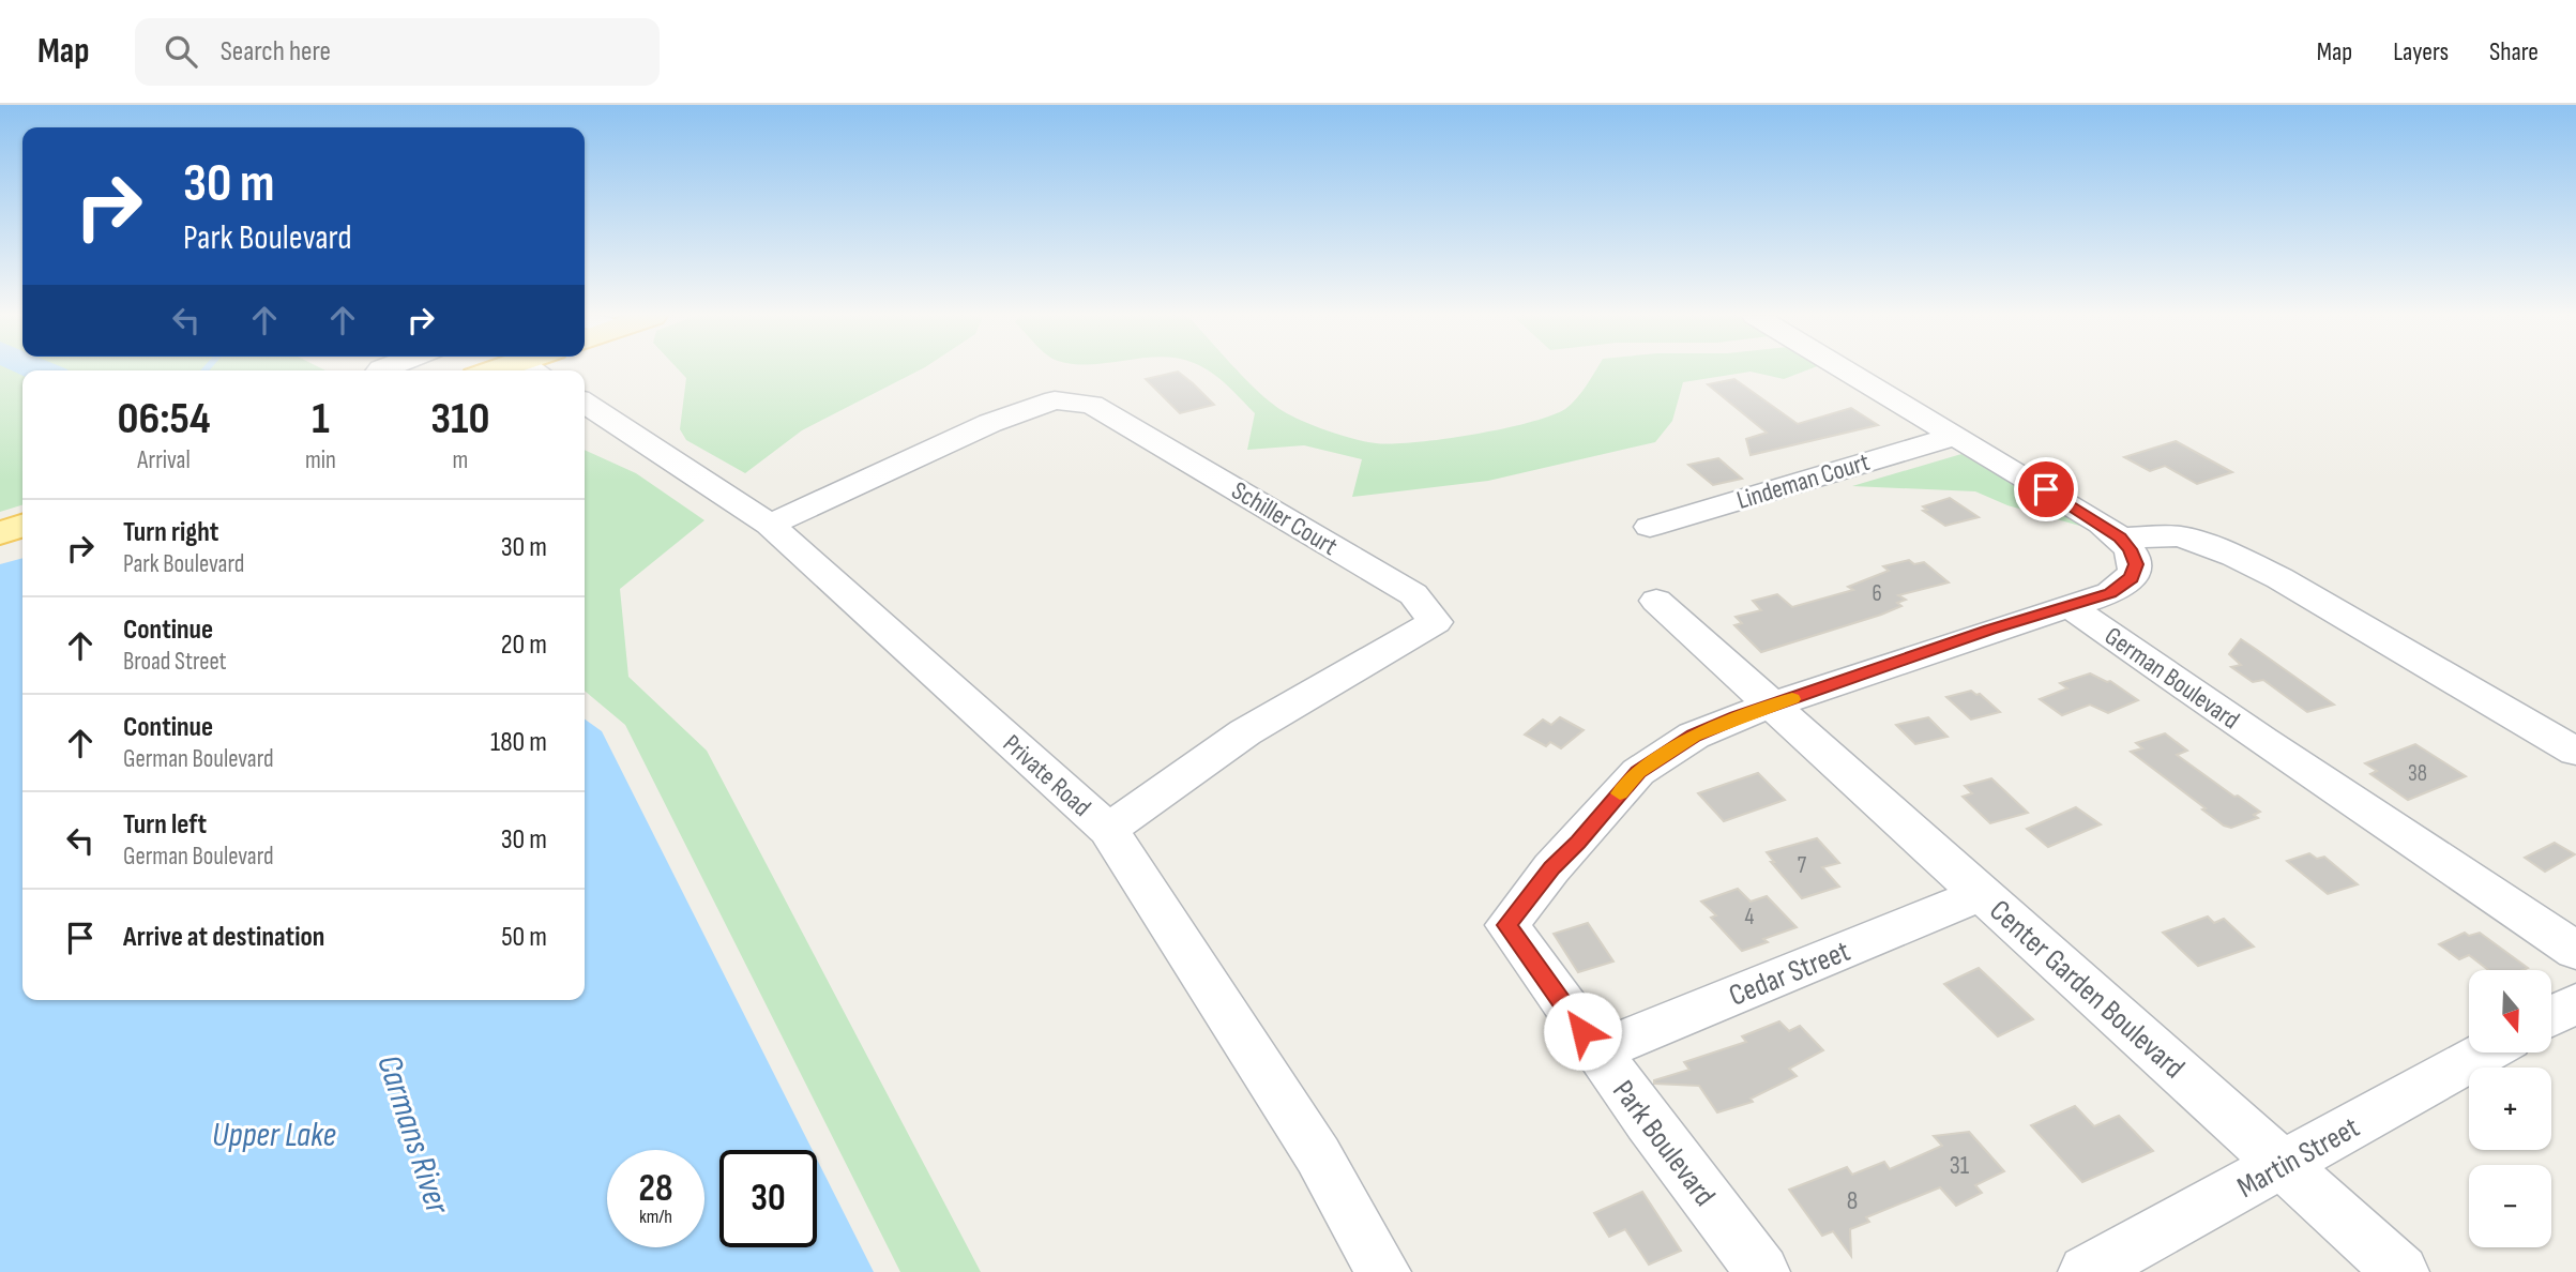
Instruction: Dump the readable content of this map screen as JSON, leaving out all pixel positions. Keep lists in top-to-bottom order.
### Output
{
  "streets": {
    "street": [
      "Lindeman Court",
      "Schiller Court",
      "German Boulevard",
      "Private Road",
      "Cedar Street",
      "Center Garden Boulevard",
      "Park Boulevard",
      "Martin Street"
    ]
  },
  "crossings": [
    ["Schiller Court", "Private Road"],
    ["Cedar Street", "Center Garden Boulevard"],
    ["Cedar Street", "Park Boulevard"],
    ["Center Garden Boulevard", "Park Boulevard"],
    ["Center Garden Boulevard", "Martin Street"]
  ],
  "water": ["Upper Lake", "Carmans River"],
  "house_numbers": [
    "6",
    "38",
    "7",
    "4",
    "31",
    "8"
  ],
  "north": "bottom",
  "page": {
    "header": "Map",
    "search": "Search here",
    "nav": ["Map", "Layers", "Share"],
    "turn": ["30 m", "Park Boulevard"],
    "eta": [
      "06:54",
      "Arrival",
      "1",
      "min",
      "310",
      "m"
    ],
    "list": [
      {
        "name": "Turn right",
        "note": "Park Boulevard",
        "value": "30 m"
      },
      {
        "name": "Continue",
        "note": "Broad Street",
        "value": "20 m"
      },
      {
        "name": "Continue",
        "note": "German Boulevard",
        "value": "180 m"
      },
      {
        "name": "Turn left",
        "note": "German Boulevard",
        "value": "30 m"
      },
      {
        "name": "Arrive at destination",
        "value": "50 m"
      }
    ],
    "map_buttons": ["+", "−"],
    "speed": "28 km/h",
    "limit": "30"
  }
}
